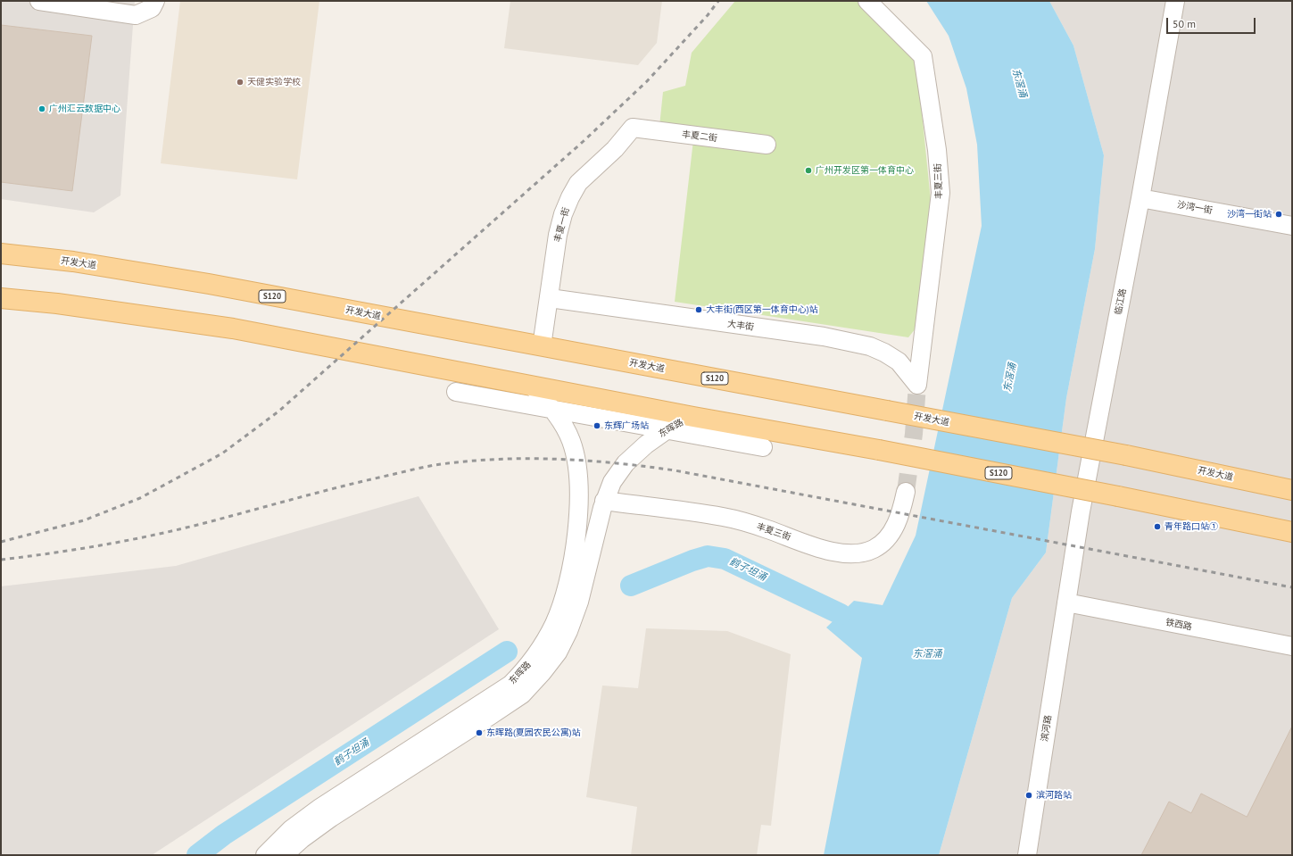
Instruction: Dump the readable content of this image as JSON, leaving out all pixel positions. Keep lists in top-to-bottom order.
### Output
{
  "streets": {
    "main road": ["开发大道", "S120"],
    "street": [
      "丰夏二街",
      "丰夏三街",
      "沙湾一街",
      "丰夏一街",
      "临江路",
      "大丰街",
      "东晖路",
      "铁西路",
      "滨河路"
    ]
  },
  "crossings": [
    ["丰夏二街", "丰夏一街"],
    ["丰夏三街", "大丰街"],
    ["丰夏三街", "东晖路"],
    ["沙湾一街", "临江路"],
    ["丰夏一街", "开发大道"],
    ["丰夏一街", "大丰街"],
    ["S120", "东晖路"],
    ["临江路", "铁西路"],
    ["临江路", "滨河路"],
    ["铁西路", "滨河路"]
  ],
  "water": ["东滘涌", "鹤子坦涌"],
  "places": [
    "天健实验学校",
    "广州汇云数据中心",
    "广州开发区第一体育中心",
    "沙湾一街站",
    "大丰街(西区第一体育中心)站",
    "东辉广场站",
    "青年路口站①",
    "东晖路(夏园农民公寓)站",
    "滨河路站"
  ],
  "scale_bar": "50 m"
}
